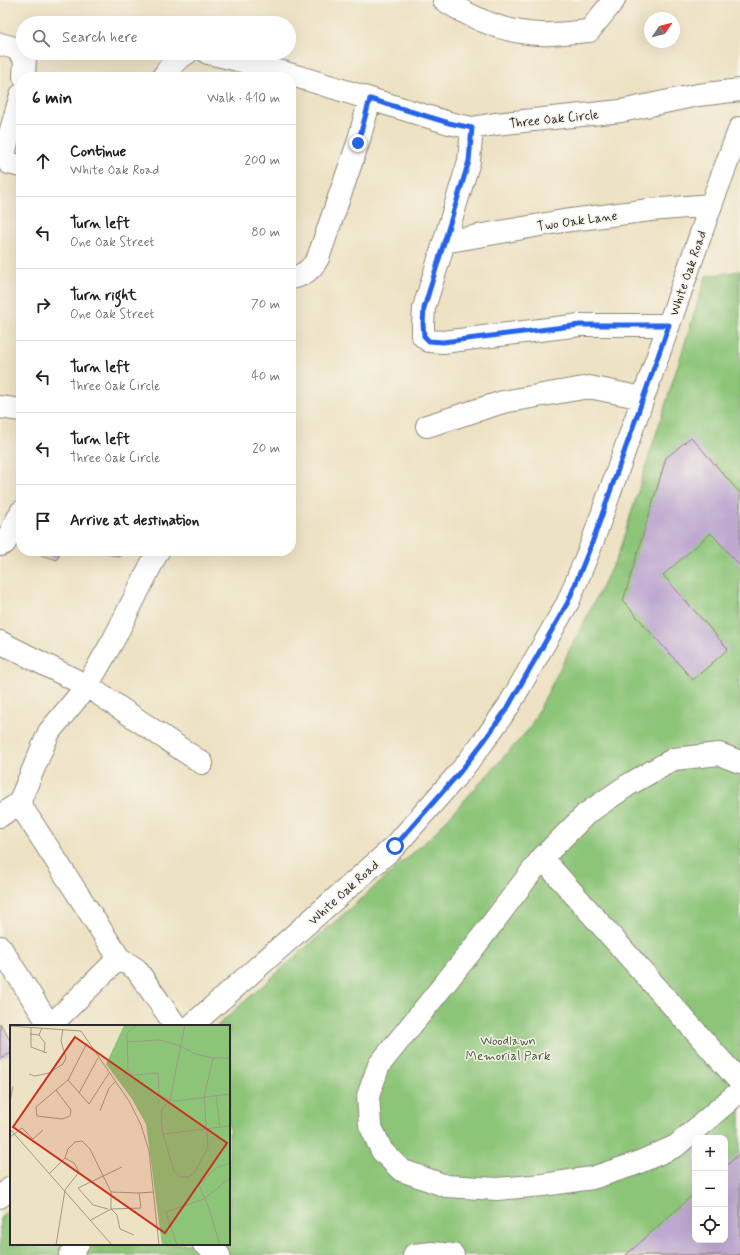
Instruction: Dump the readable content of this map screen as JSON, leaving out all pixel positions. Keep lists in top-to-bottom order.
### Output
{
  "streets": {
    "street": ["Three Oak Circle", "Two Oak Lane", "White Oak Road"]
  },
  "crossings": [
    ["Two Oak Lane", "White Oak Road"]
  ],
  "parks": ["Woodlawn Memorial Park"],
  "north": "top right",
  "page": {
    "search": "Search here",
    "heading": ["6 min", "Walk · 410 m"],
    "list": [
      ["Continue", "White Oak Road", "200 m"],
      ["Turn left", "One Oak Street", "80 m"],
      ["Turn right", "One Oak Street", "70 m"],
      ["Turn left", "Three Oak Circle", "40 m"],
      ["Turn left", "Three Oak Circle", "20 m"],
      "Arrive at destination"
    ],
    "map_buttons": ["+", "−"]
  }
}
